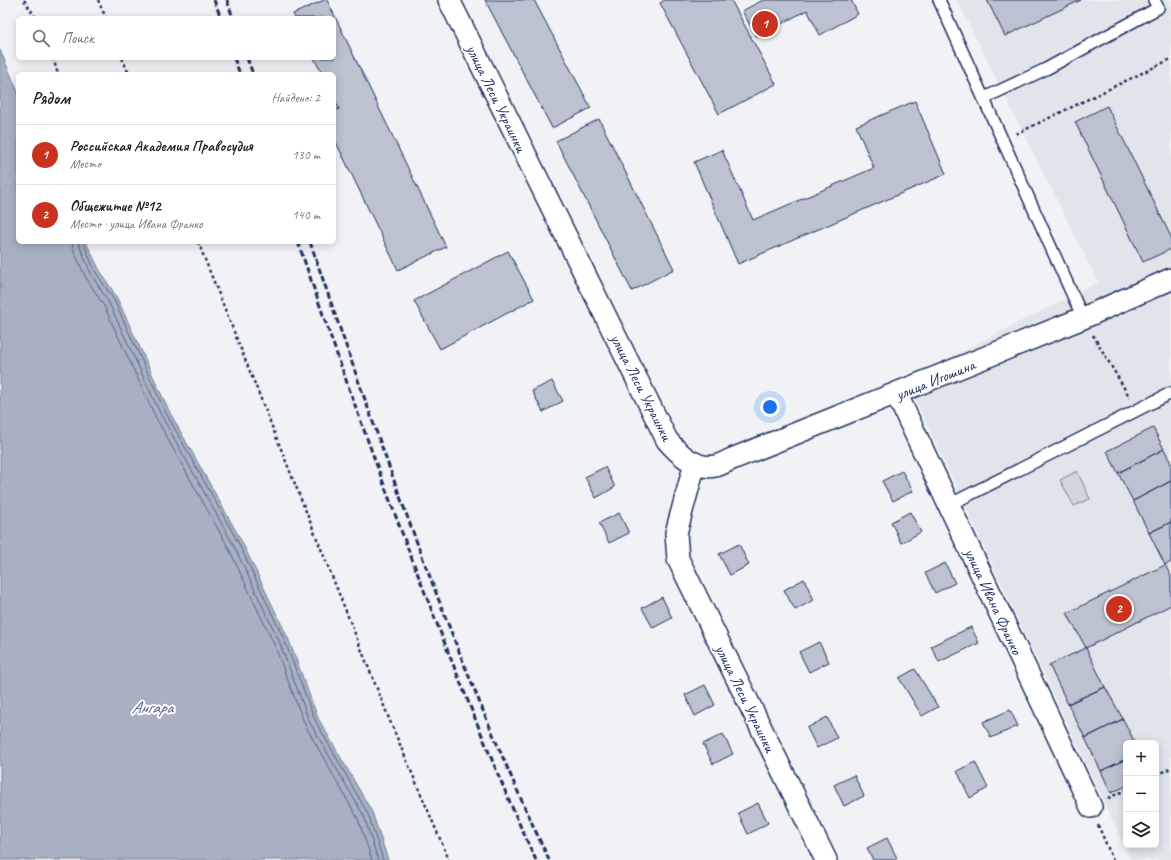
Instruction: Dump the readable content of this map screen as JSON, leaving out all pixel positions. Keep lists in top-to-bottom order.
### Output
{
  "streets": {
    "street": ["улица Леси Украинки", "улица Игошина", "улица Ивана Франко"]
  },
  "crossings": [
    ["улица Леси Украинки", "улица Игошина"],
    ["улица Игошина", "улица Ивана Франко"]
  ],
  "water": ["Ангара"],
  "page": {
    "pins": ["1", "2"],
    "search": "Поиск",
    "heading": ["Рядом", "Найдено: 2"],
    "list": [
      {
        "mark": "1",
        "name": "Российская Академия Правосудия",
        "note": "Место",
        "value": "130 m"
      },
      {
        "mark": "2",
        "name": "Общежитие №12",
        "note": "Место · улица Ивана Франко",
        "value": "140 m"
      }
    ],
    "map_buttons": ["+", "−"]
  }
}
